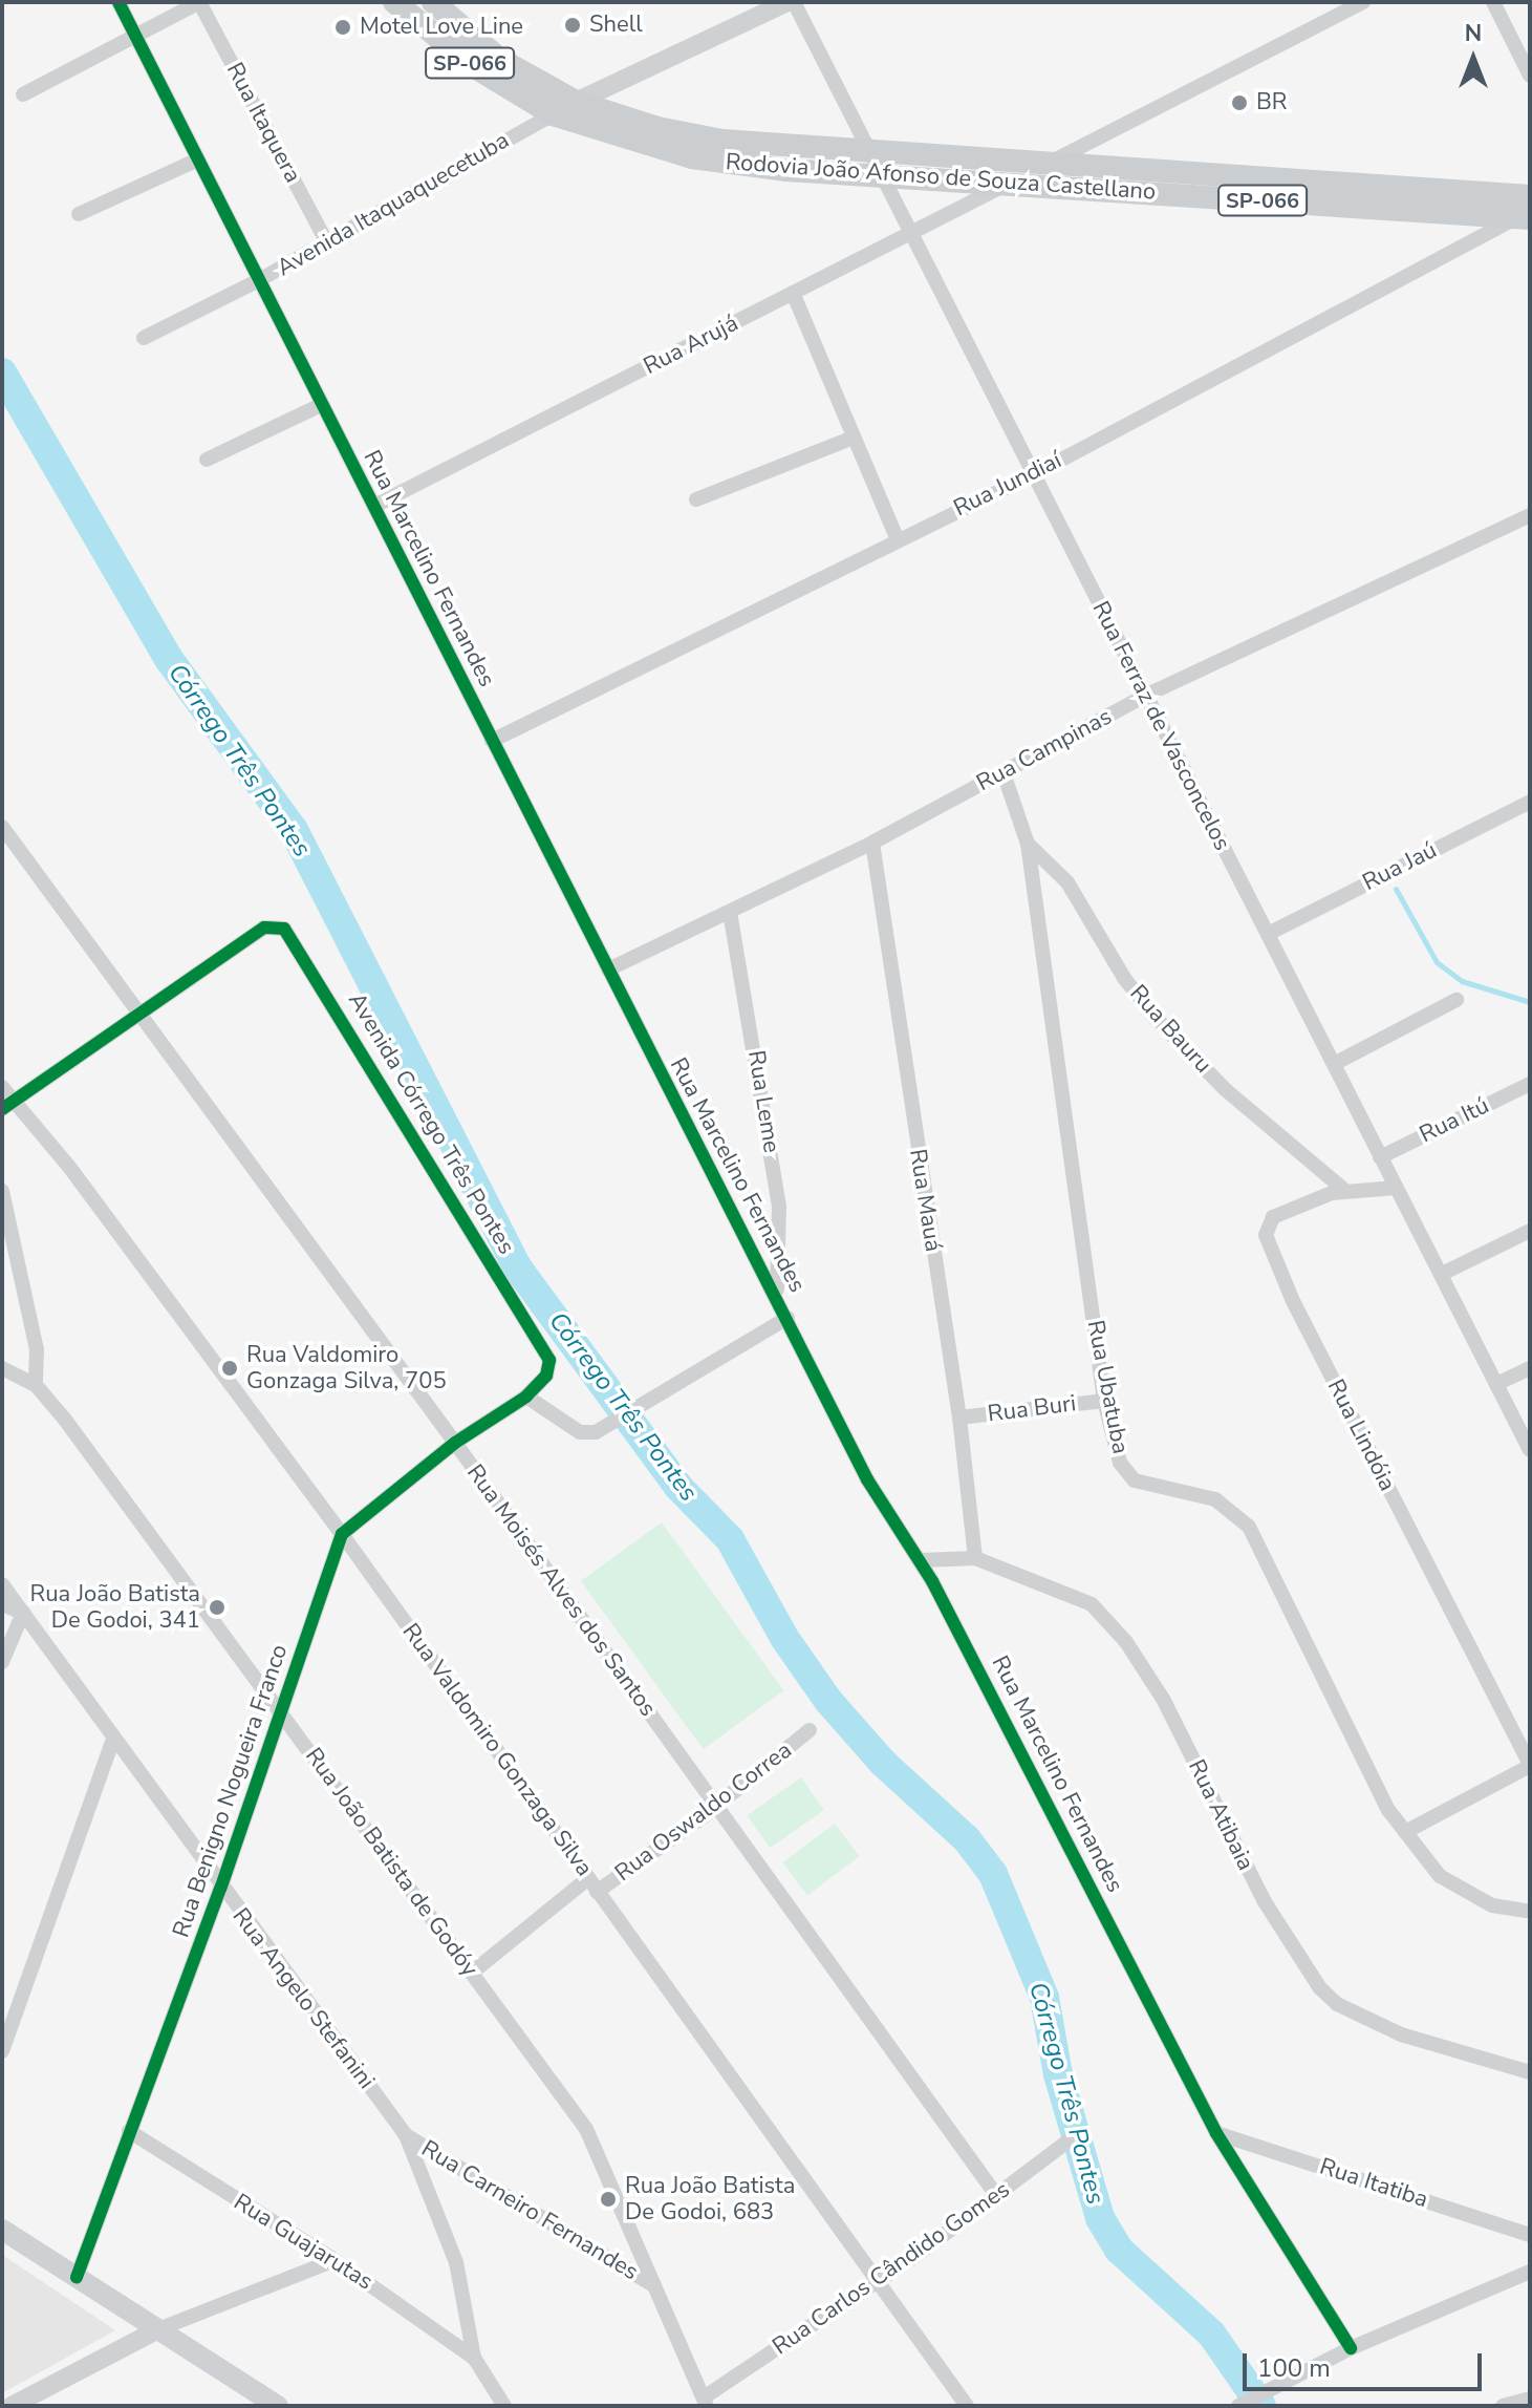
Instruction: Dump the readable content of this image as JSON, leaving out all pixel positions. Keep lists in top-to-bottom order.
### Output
{
  "streets": {
    "main road": ["SP-066", "Rodovia João Afonso de Souza Castellano"],
    "street": [
      "Rua Itaquera",
      "Avenida Itaquaquecetuba",
      "Rua Arujá",
      "Rua Jundiaí",
      "Rua Marcelino Fernandes",
      "Rua Ferraz de Vasconcelos",
      "Rua Campinas",
      "Rua Jaú",
      "Rua Bauru",
      "Rua Leme",
      "Rua Itú",
      "Avenida Córrego Três Pontes",
      "Rua Mauá",
      "Rua Ubatuba",
      "Rua Buri",
      "Rua Lindóia",
      "Rua Moisés Alves dos Santos",
      "Rua Valdomiro Gonzaga Silva",
      "Rua Benigno Nogueira Franco",
      "Rua Oswaldo Correa",
      "Rua Atibaia",
      "Rua João Batista de Godóy",
      "Rua Angelo Stefanini",
      "Rua Itatiba",
      "Rua Carneiro Fernandes",
      "Rua Guajarutas",
      "Rua Carlos Cândido Gomes"
    ]
  },
  "crossings": [
    ["Rua Itaquera", "Avenida Itaquaquecetuba"],
    ["Rodovia João Afonso de Souza Castellano", "Avenida Itaquaquecetuba"],
    ["Rodovia João Afonso de Souza Castellano", "Rua Arujá"],
    ["Rodovia João Afonso de Souza Castellano", "Rua Jundiaí"],
    ["Rodovia João Afonso de Souza Castellano", "Rua Ferraz de Vasconcelos"],
    ["Avenida Itaquaquecetuba", "Rua Marcelino Fernandes"],
    ["Rua Arujá", "Rua Marcelino Fernandes"],
    ["Rua Arujá", "Rua Ferraz de Vasconcelos"],
    ["Rua Jundiaí", "Rua Marcelino Fernandes"],
    ["Rua Jundiaí", "Rua Ferraz de Vasconcelos"],
    ["Rua Marcelino Fernandes", "Rua Campinas"],
    ["Rua Marcelino Fernandes", "Rua Leme"],
    ["Rua Marcelino Fernandes", "Rua Atibaia"],
    ["Rua Marcelino Fernandes", "Rua Itatiba"],
    ["Rua Ferraz de Vasconcelos", "Rua Campinas"],
    ["Rua Ferraz de Vasconcelos", "Rua Jaú"],
    ["Rua Ferraz de Vasconcelos", "Rua Itú"],
    ["Rua Ferraz de Vasconcelos", "Rua Lindóia"],
    ["Rua Campinas", "Rua Leme"],
    ["Rua Campinas", "Rua Mauá"],
    ["Rua Campinas", "Rua Ubatuba"],
    ["Rua Bauru", "Rua Ubatuba"],
    ["Rua Bauru", "Rua Lindóia"],
    ["Avenida Córrego Três Pontes", "Rua Moisés Alves dos Santos"],
    ["Rua Mauá", "Rua Buri"],
    ["Rua Mauá", "Rua Atibaia"],
    ["Rua Ubatuba", "Rua Buri"],
    ["Rua Moisés Alves dos Santos", "Rua Oswaldo Correa"],
    ["Rua Moisés Alves dos Santos", "Rua Carlos Cândido Gomes"],
    ["Rua Valdomiro Gonzaga Silva", "Rua Benigno Nogueira Franco"],
    ["Rua Valdomiro Gonzaga Silva", "Rua Oswaldo Correa"],
    ["Rua Valdomiro Gonzaga Silva", "Rua Carlos Cândido Gomes"],
    ["Rua Benigno Nogueira Franco", "Rua João Batista de Godóy"],
    ["Rua Benigno Nogueira Franco", "Rua Angelo Stefanini"],
    ["Rua Benigno Nogueira Franco", "Rua Guajarutas"],
    ["Rua Oswaldo Correa", "Rua João Batista de Godóy"],
    ["Rua João Batista de Godóy", "Rua Carneiro Fernandes"],
    ["Rua João Batista de Godóy", "Rua Carlos Cândido Gomes"],
    ["Rua Angelo Stefanini", "Rua Carneiro Fernandes"],
    ["Rua Angelo Stefanini", "Rua Guajarutas"]
  ],
  "water": ["Córrego Três Pontes"],
  "places": [
    "Shell",
    "Motel Love Line",
    "BR",
    "Rua Valdomiro Gonzaga Silva, 705",
    "Rua João Batista De Godoi, 341",
    "Rua João Batista De Godoi, 683"
  ],
  "scale_bar": "100 m",
  "north": "top"
}
